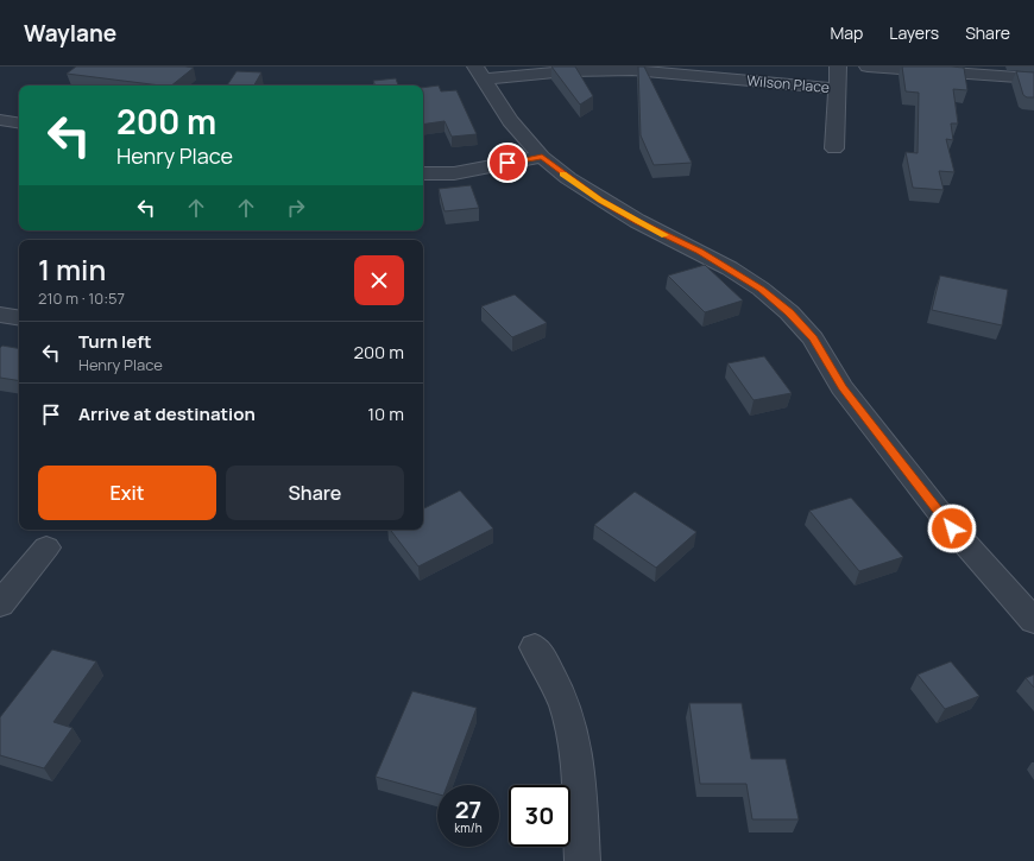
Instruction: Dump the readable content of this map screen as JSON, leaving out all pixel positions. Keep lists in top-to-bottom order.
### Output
{
  "streets": {
    "street": ["Wilson Place"]
  },
  "page": {
    "header": "Waylane",
    "nav": ["Map", "Layers", "Share"],
    "turn": ["200 m", "Henry Place"],
    "heading": ["1 min", "210 m · 10:57"],
    "list": [
      {
        "name": "Turn left",
        "note": "Henry Place",
        "value": "200 m"
      },
      {
        "name": "Arrive at destination",
        "value": "10 m"
      }
    ],
    "buttons": ["Exit", "Share"],
    "speed": "27 km/h",
    "limit": "30"
  }
}
